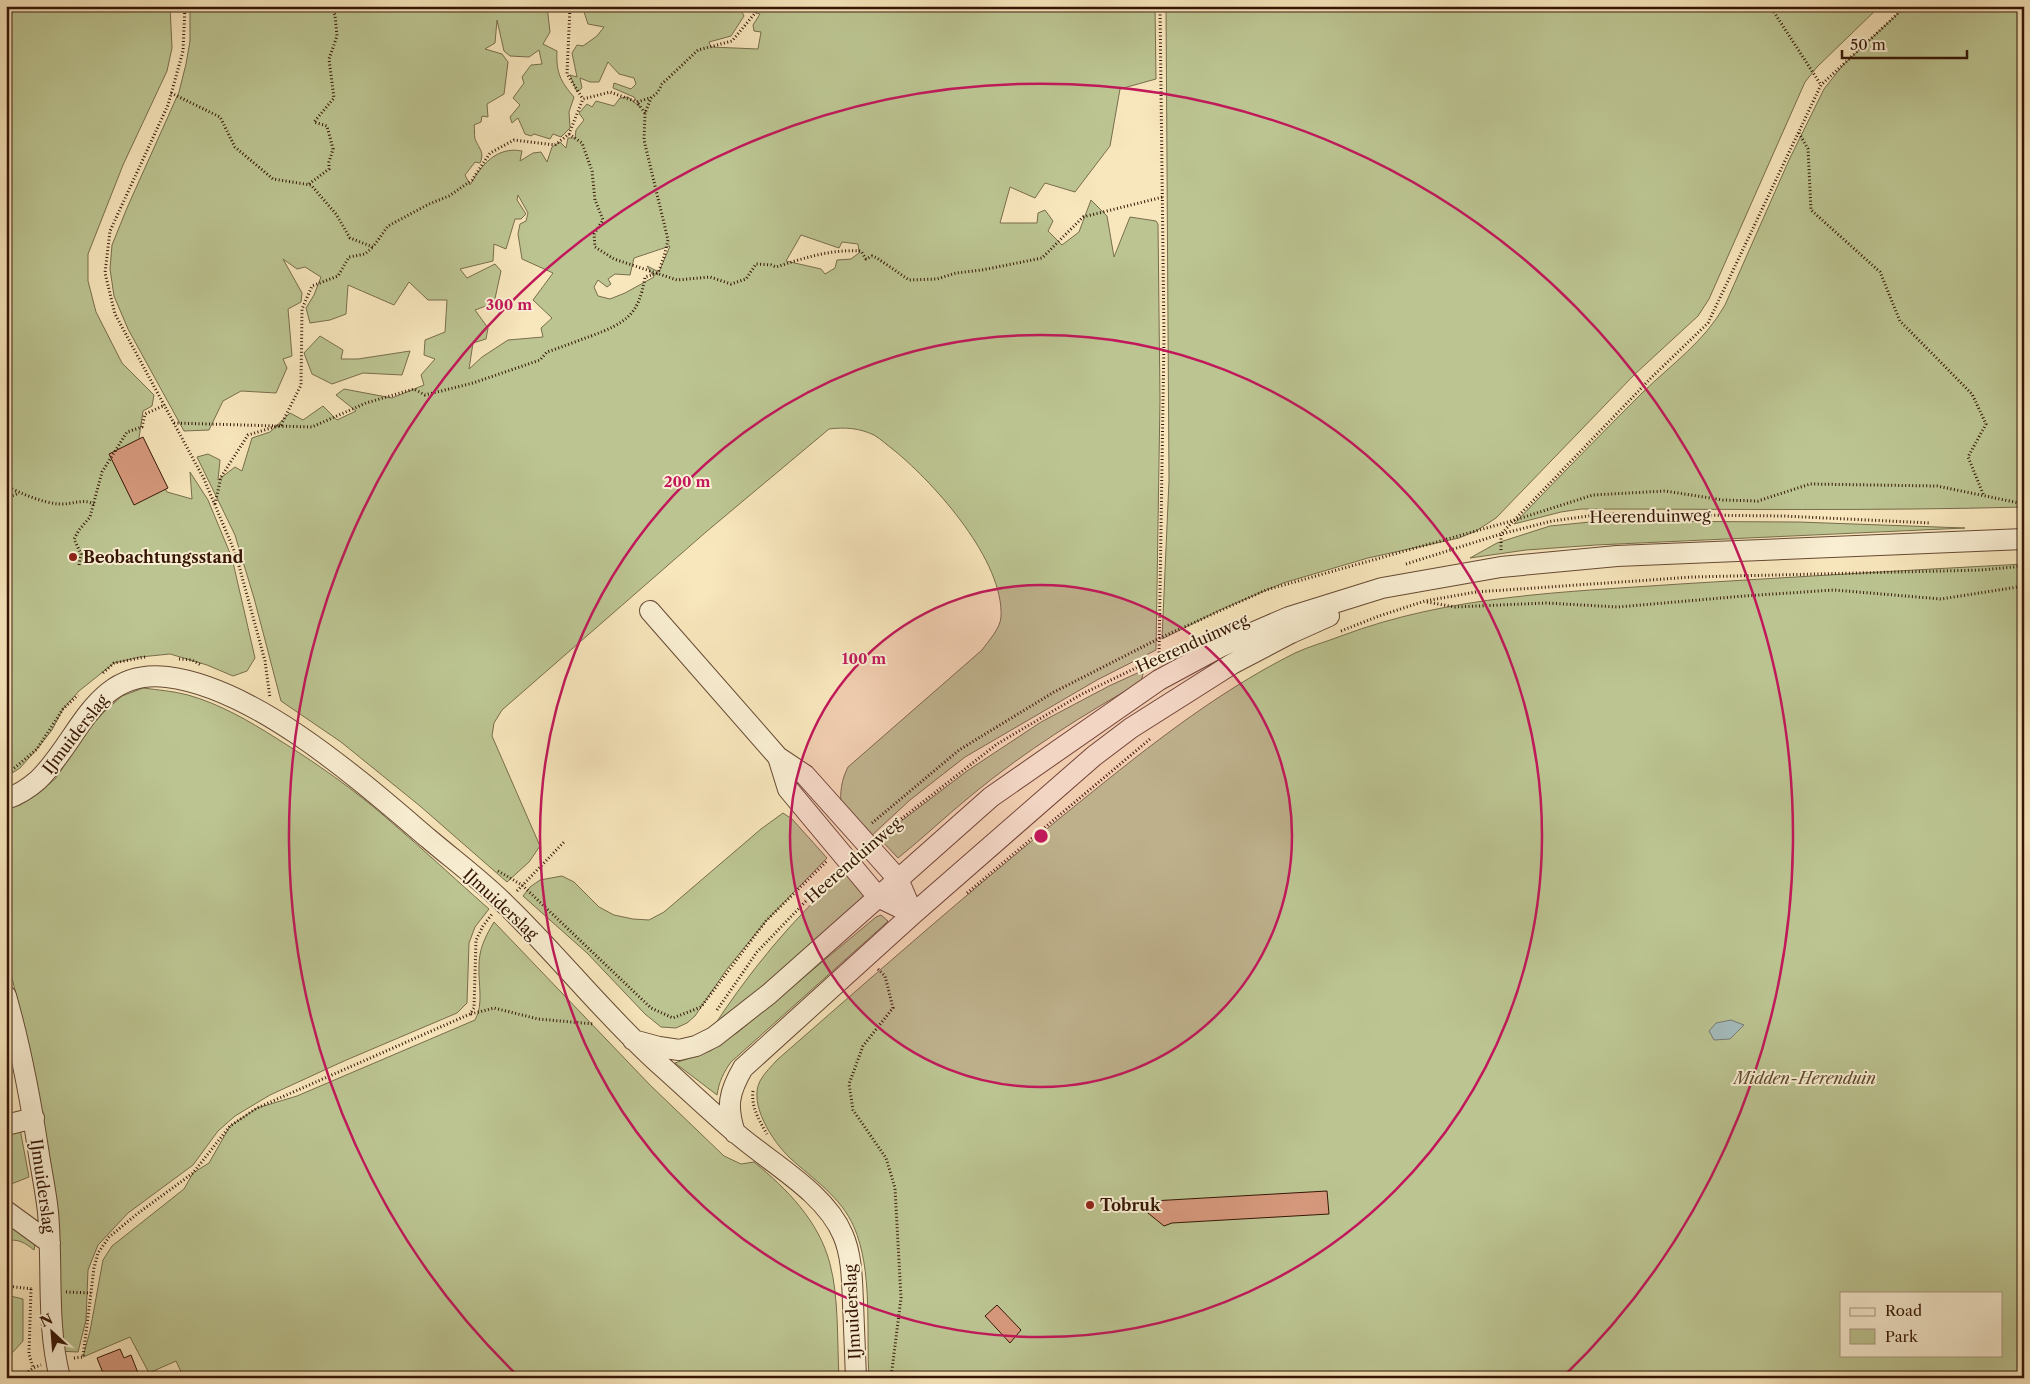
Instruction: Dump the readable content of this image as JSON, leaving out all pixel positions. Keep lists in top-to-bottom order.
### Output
{
  "streets": {
    "street": ["Heerenduinweg", "IJmuiderslag"]
  },
  "crossings": [
    ["Heerenduinweg", "IJmuiderslag"]
  ],
  "parks": ["Midden-Herenduin"],
  "places": ["Beobachtungsstand", "Tobruk"],
  "legend": ["Road", "Park"],
  "scale_bar": "50 m",
  "north": "top left",
  "rings": ["300 m", "200 m", "100 m"]
}
